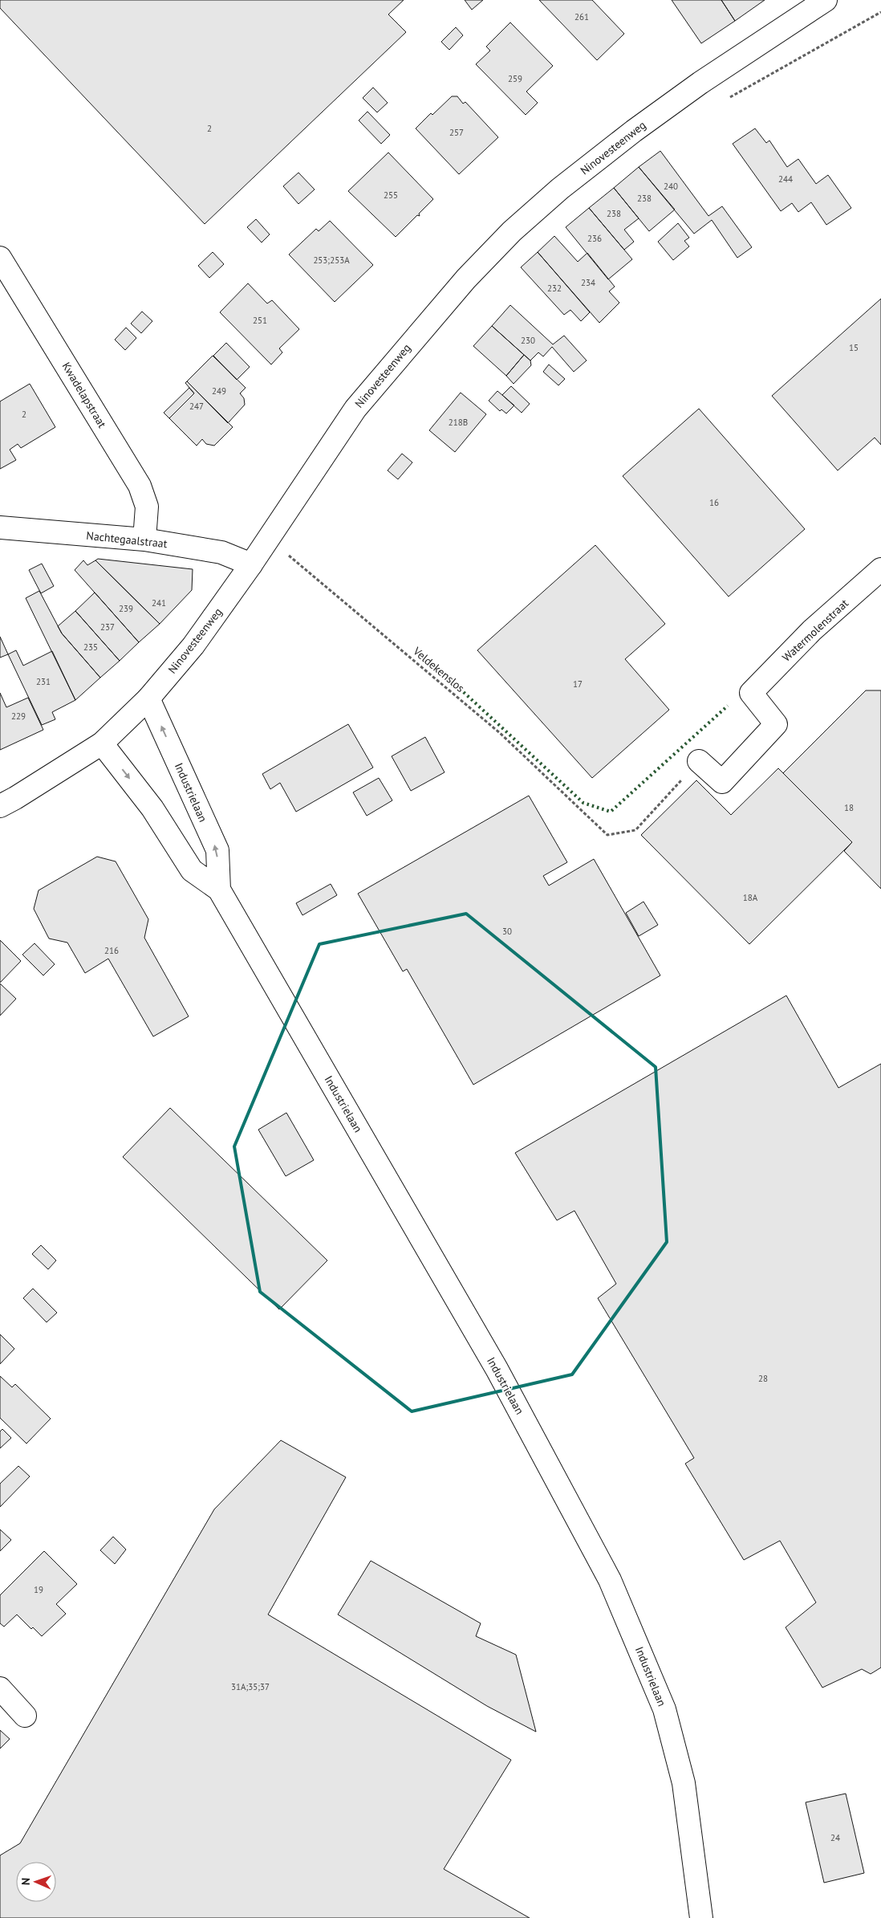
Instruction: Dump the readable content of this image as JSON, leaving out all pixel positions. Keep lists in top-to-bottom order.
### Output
{
  "streets": {
    "street": [
      "Ninovesteenweg",
      "Kwadelapstraat",
      "Nachtegaalstraat",
      "Watermolenstraat",
      "Industrielaan"
    ],
    "path": ["Veldekenslos"]
  },
  "crossings": [
    ["Ninovesteenweg", "Nachtegaalstraat"],
    ["Ninovesteenweg", "Veldekenslos"],
    ["Ninovesteenweg", "Industrielaan"],
    ["Kwadelapstraat", "Nachtegaalstraat"],
    ["Watermolenstraat", "Veldekenslos"]
  ],
  "house_numbers": [
    "261",
    "259",
    "2",
    "257",
    "244",
    "240",
    "255",
    "238",
    "238",
    "236",
    "253;253A",
    "234",
    "232",
    "251",
    "230",
    "15",
    "249",
    "247",
    "2",
    "218B",
    "16",
    "241",
    "239",
    "237",
    "235",
    "231",
    "17",
    "229",
    "18",
    "18A",
    "30",
    "216",
    "28",
    "19",
    "31A;35;37",
    "24"
  ],
  "north": "left"
}
